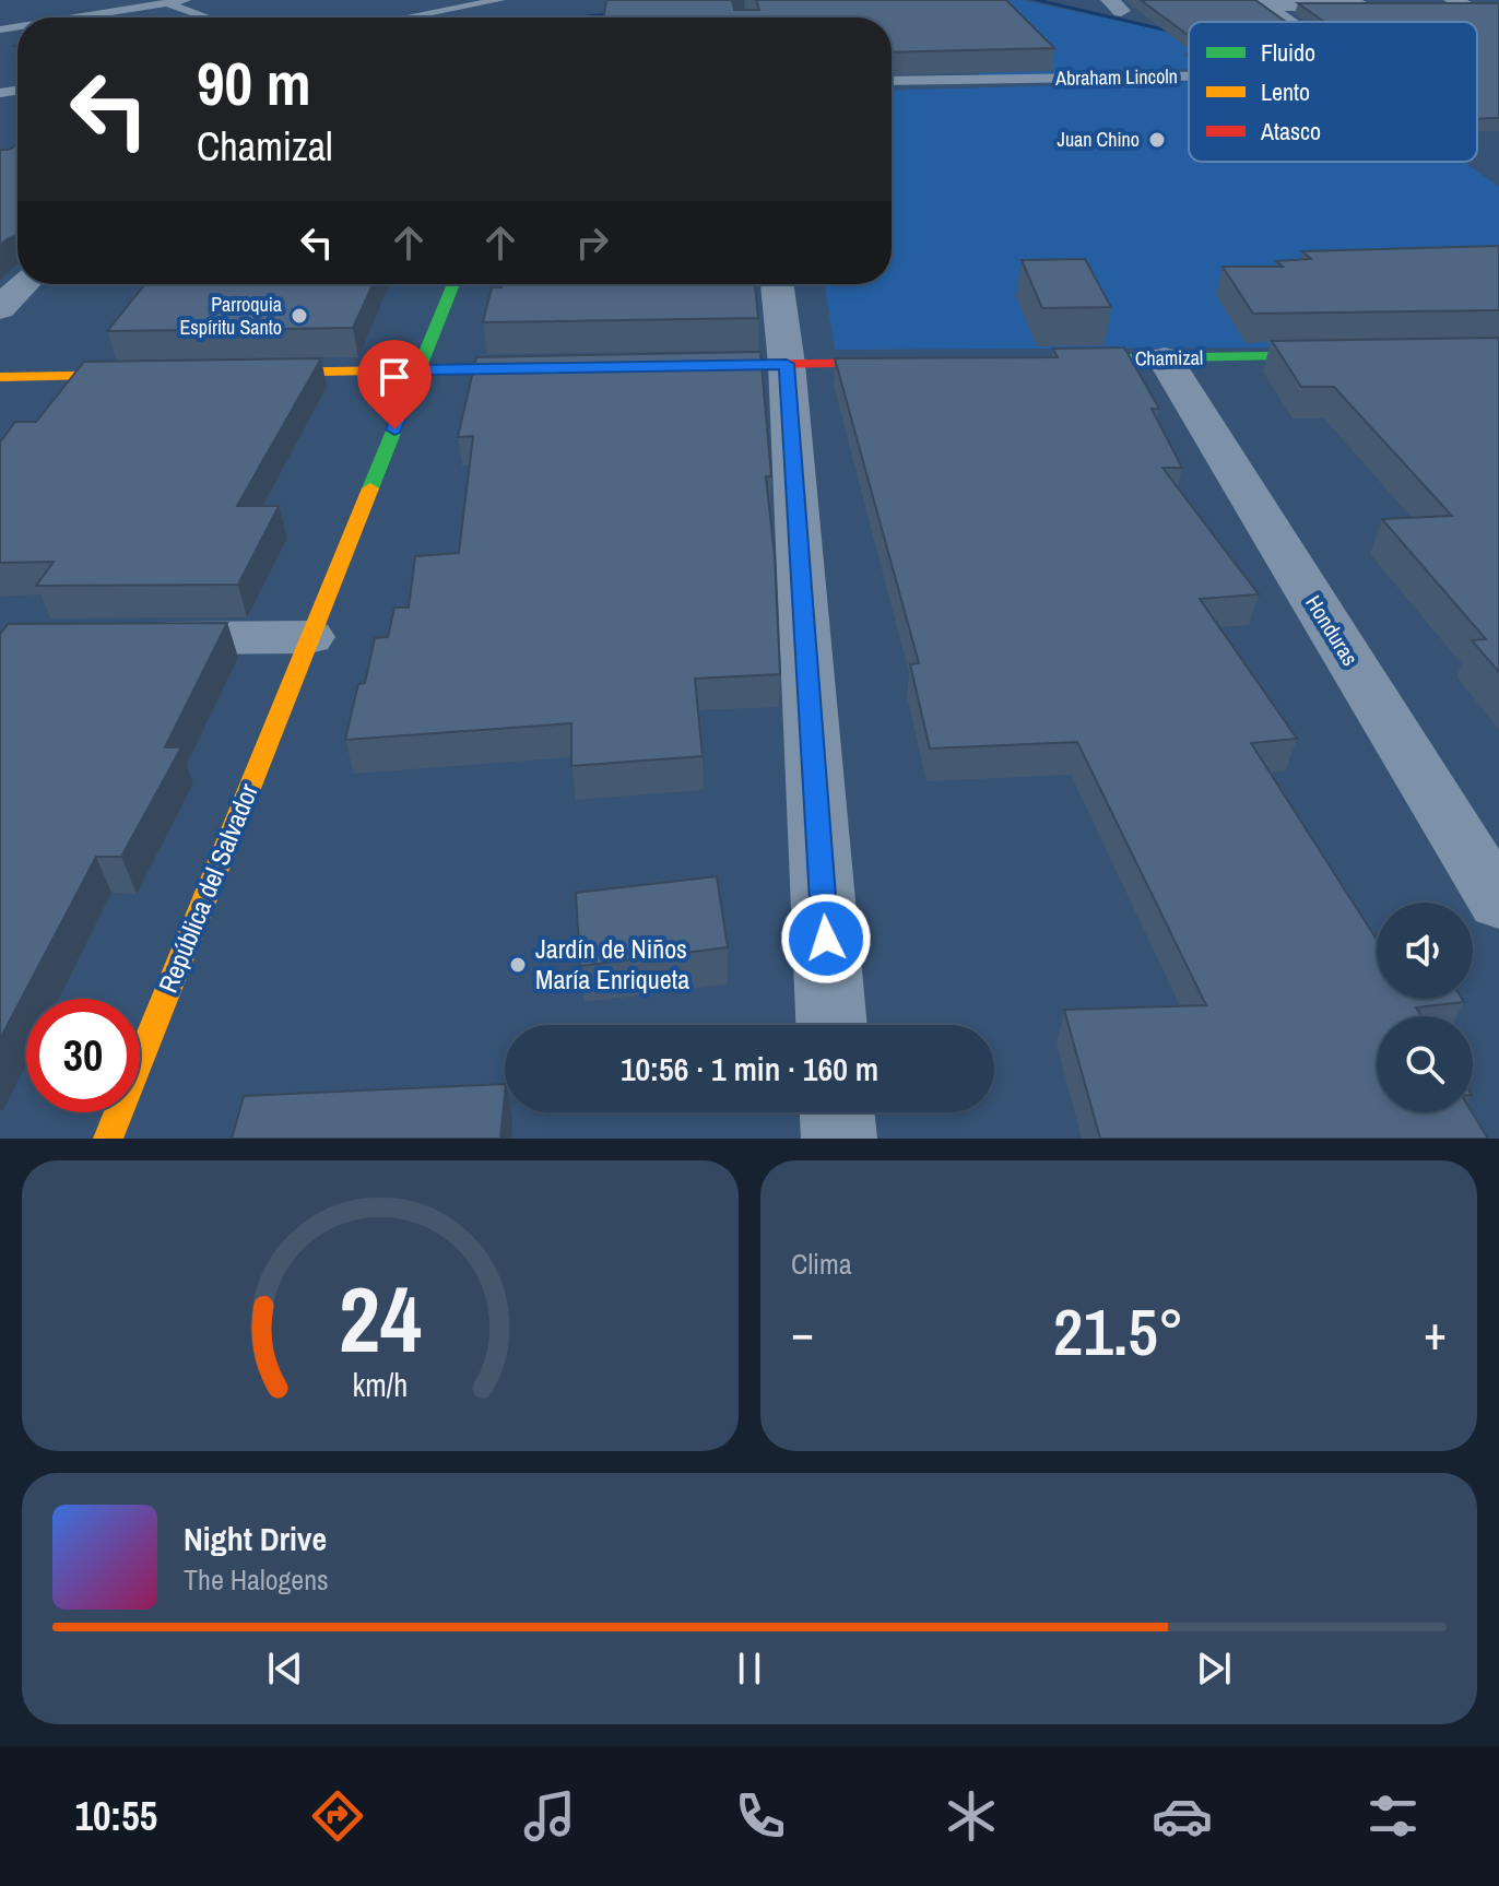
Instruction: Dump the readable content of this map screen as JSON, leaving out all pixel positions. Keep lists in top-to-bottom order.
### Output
{
  "streets": {
    "street": ["Chamizal", "Honduras", "República del Salvador"],
    "lane": ["Abraham Lincoln"]
  },
  "crossings": [
    ["Chamizal", "Honduras"]
  ],
  "places": ["Juan Chino", "Parroquia Espíritu Santo", "Jardín de Niños María Enriqueta"],
  "legend": ["Fluido", "Lento", "Atasco"],
  "page": {
    "turn": ["90 m", "Chamizal"],
    "limit": "30",
    "trip": "10:56 · 1 min · 160 m",
    "tile": "Clima",
    "heat": ["−", "21.5°", "+"],
    "song": ["Night Drive", "The Halogens"],
    "tabs": "10:55",
    "gauge": ["24", "km/h"]
  }
}
